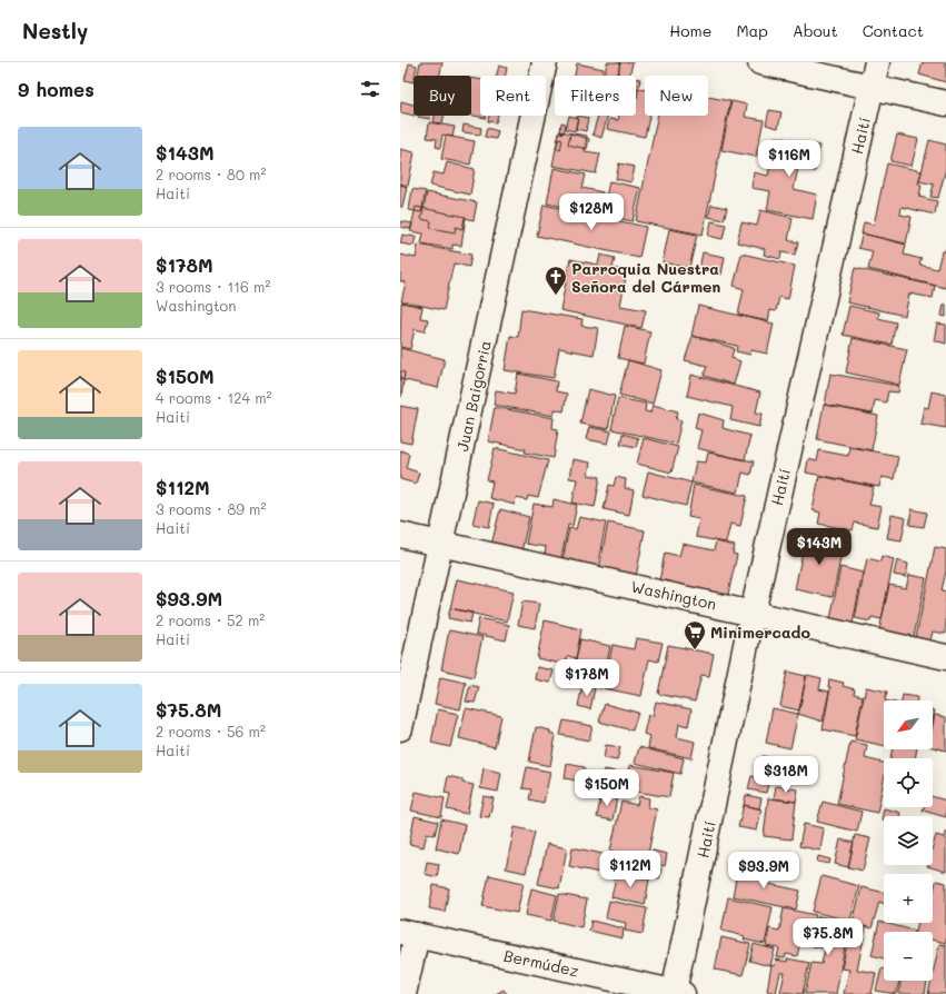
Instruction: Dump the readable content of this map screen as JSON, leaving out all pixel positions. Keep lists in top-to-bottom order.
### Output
{
  "streets": {
    "street": [
      "Haití",
      "Juan Baigorria",
      "Washington",
      "Bermúdez"
    ]
  },
  "crossings": [
    ["Haití", "Washington"],
    ["Haití", "Bermúdez"],
    ["Juan Baigorria", "Washington"]
  ],
  "places": {
    "church": ["Parroquia Nuestra Señora del Cármen"],
    "supermarket": ["Minimercado"]
  },
  "north": "bottom left",
  "page": {
    "header": "Nestly",
    "nav": [
      "Home",
      "Map",
      "About",
      "Contact"
    ],
    "heading": "9 homes",
    "chip": [
      "Buy",
      "Rent",
      "Filters",
      "New"
    ],
    "list": [
      {
        "name": "$143M",
        "note": "2 rooms · 80 m² · Haití"
      },
      {
        "name": "$178M",
        "note": "3 rooms · 116 m² · Washington"
      },
      {
        "name": "$150M",
        "note": "4 rooms · 124 m² · Haití"
      },
      {
        "name": "$112M",
        "note": "3 rooms · 89 m² · Haití"
      },
      {
        "name": "$93.9M",
        "note": "2 rooms · 52 m² · Haití"
      },
      {
        "name": "$75.8M",
        "note": "2 rooms · 56 m² · Haití"
      }
    ],
    "price": [
      "$116M",
      "$128M",
      "$143M",
      "$178M",
      "$318M",
      "$150M",
      "$112M",
      "$93.9M",
      "$75.8M"
    ],
    "map_buttons": ["+", "−"]
  }
}
